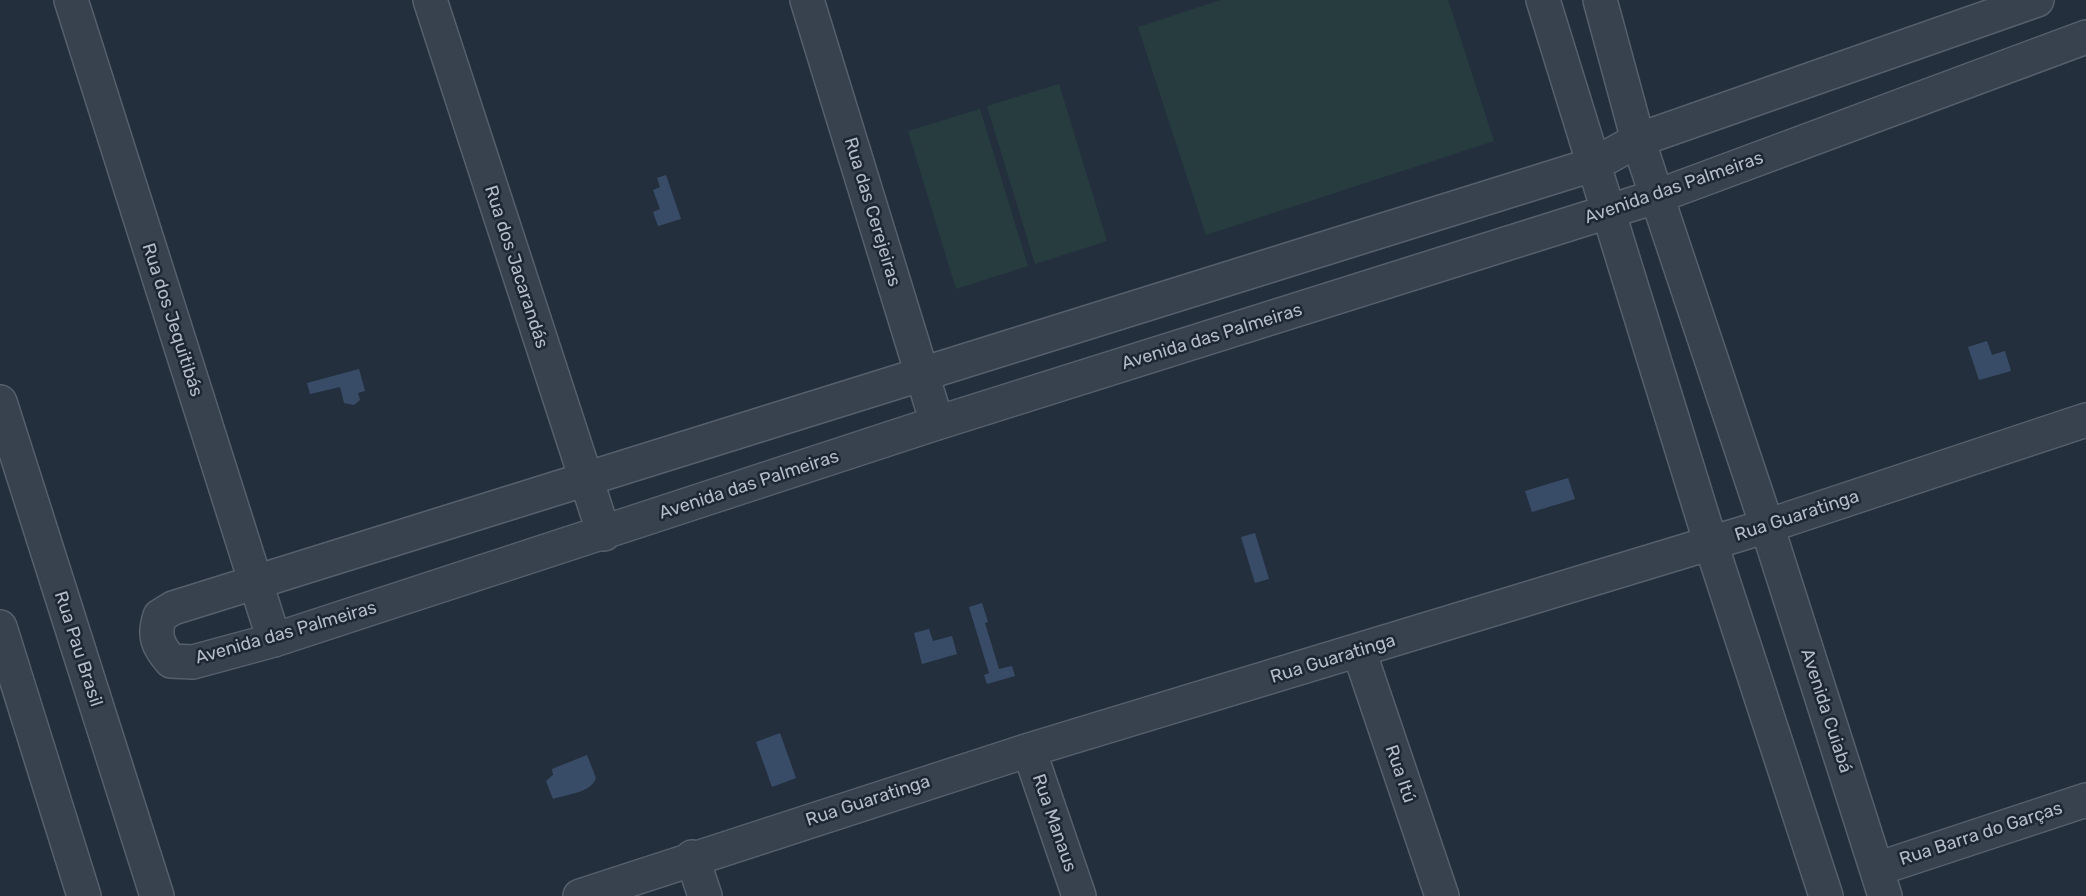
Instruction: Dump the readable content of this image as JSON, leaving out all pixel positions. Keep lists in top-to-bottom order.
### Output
{
  "streets": {
    "street": [
      "Avenida das Palmeiras",
      "Rua das Cerejeiras",
      "Rua dos Jacarandás",
      "Rua dos Jequitibás",
      "Rua Guaratinga",
      "Rua Pau Brasil",
      "Avenida Cuiabá",
      "Rua Itú",
      "Rua Manaus",
      "Rua Barra do Garças"
    ]
  },
  "crossings": [
    ["Avenida das Palmeiras", "Rua das Cerejeiras"],
    ["Avenida das Palmeiras", "Rua dos Jacarandás"],
    ["Avenida das Palmeiras", "Rua dos Jequitibás"],
    ["Avenida das Palmeiras", "Avenida Cuiabá"],
    ["Rua Guaratinga", "Avenida Cuiabá"],
    ["Rua Guaratinga", "Rua Itú"],
    ["Rua Guaratinga", "Rua Manaus"],
    ["Avenida Cuiabá", "Rua Barra do Garças"]
  ]
}
